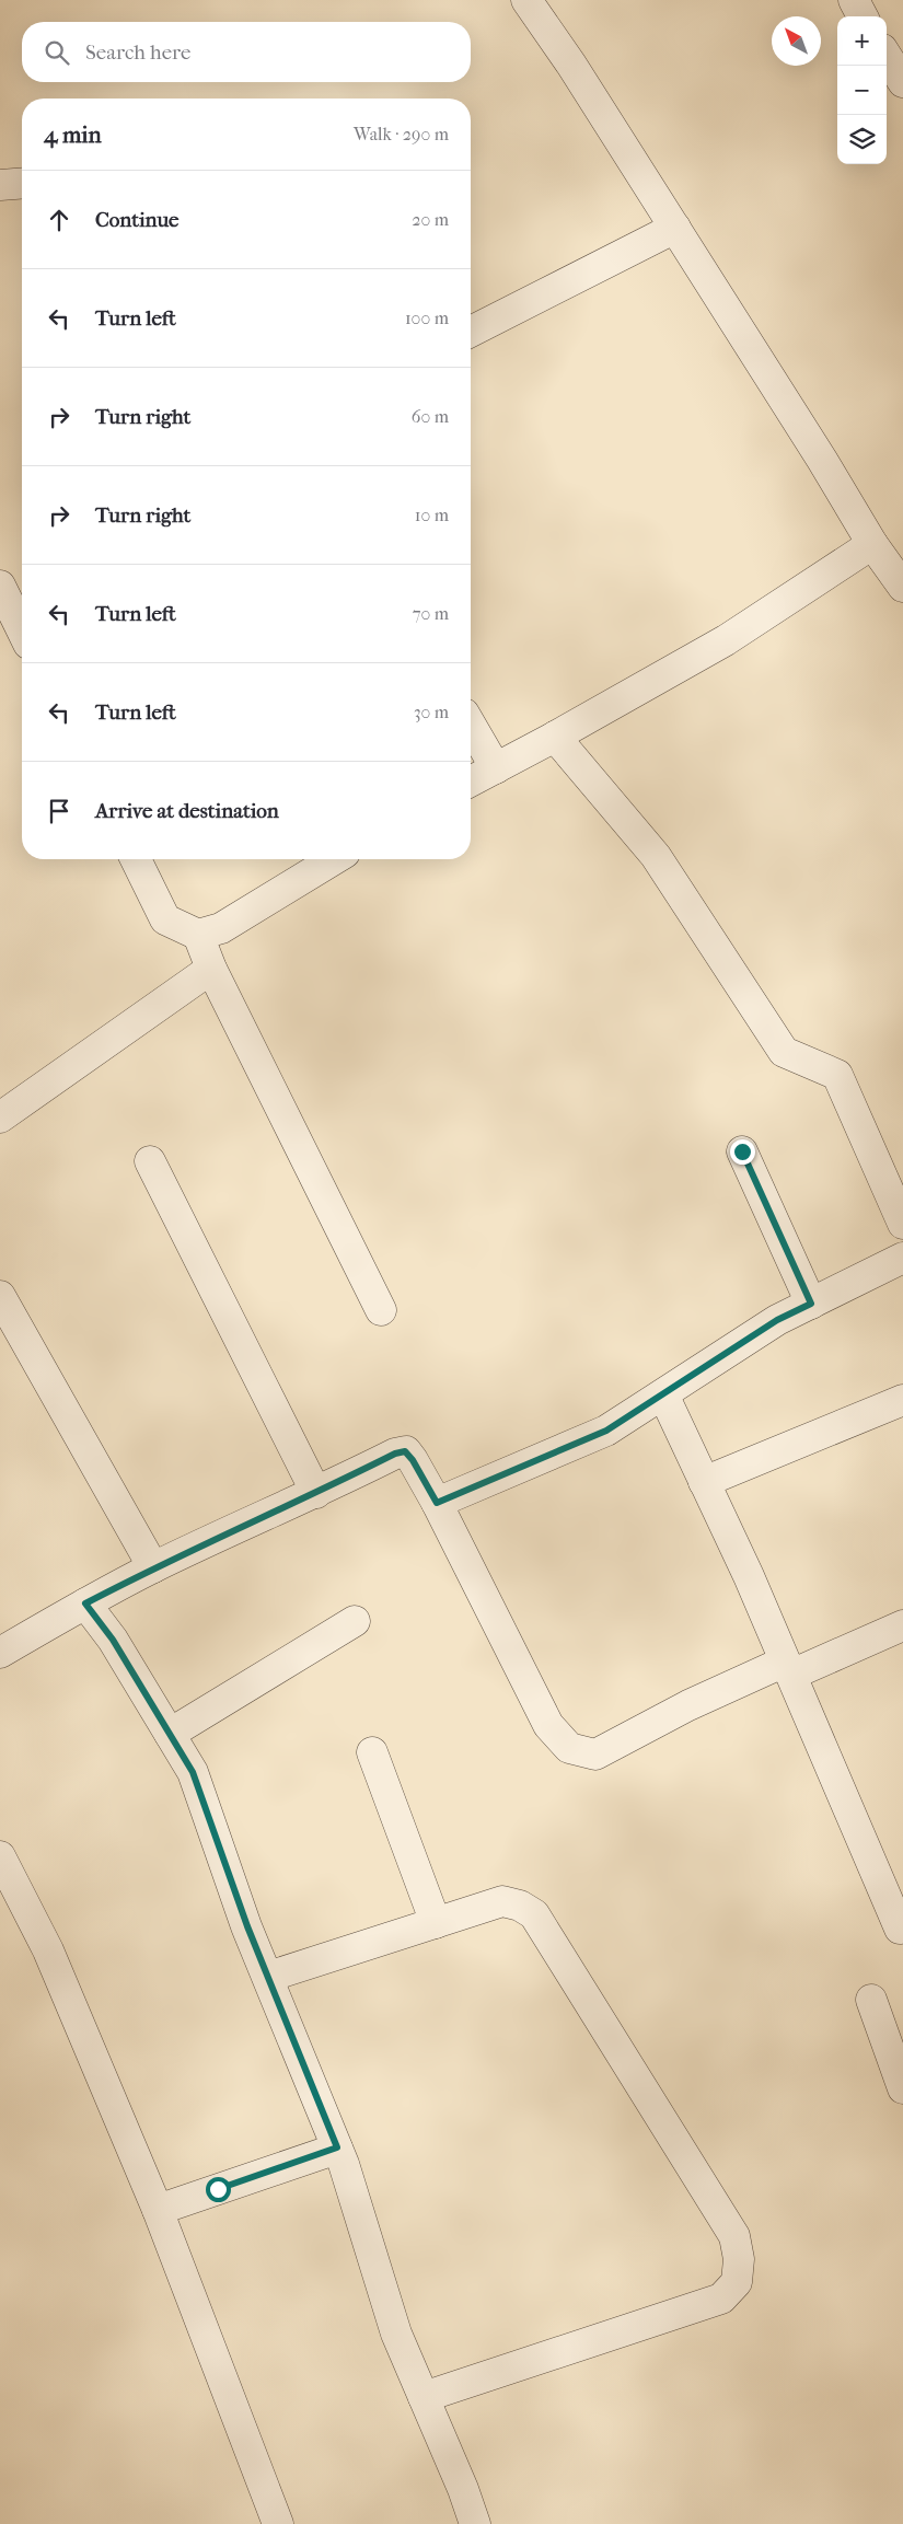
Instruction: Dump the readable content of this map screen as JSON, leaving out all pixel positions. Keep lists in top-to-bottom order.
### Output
{
  "north": "top left",
  "page": {
    "map_buttons": ["+", "−"],
    "search": "Search here",
    "heading": ["4 min", "Walk · 290 m"],
    "list": [
      ["Continue", "20 m"],
      ["Turn left", "100 m"],
      ["Turn right", "60 m"],
      ["Turn right", "10 m"],
      ["Turn left", "70 m"],
      ["Turn left", "30 m"],
      "Arrive at destination"
    ]
  }
}
